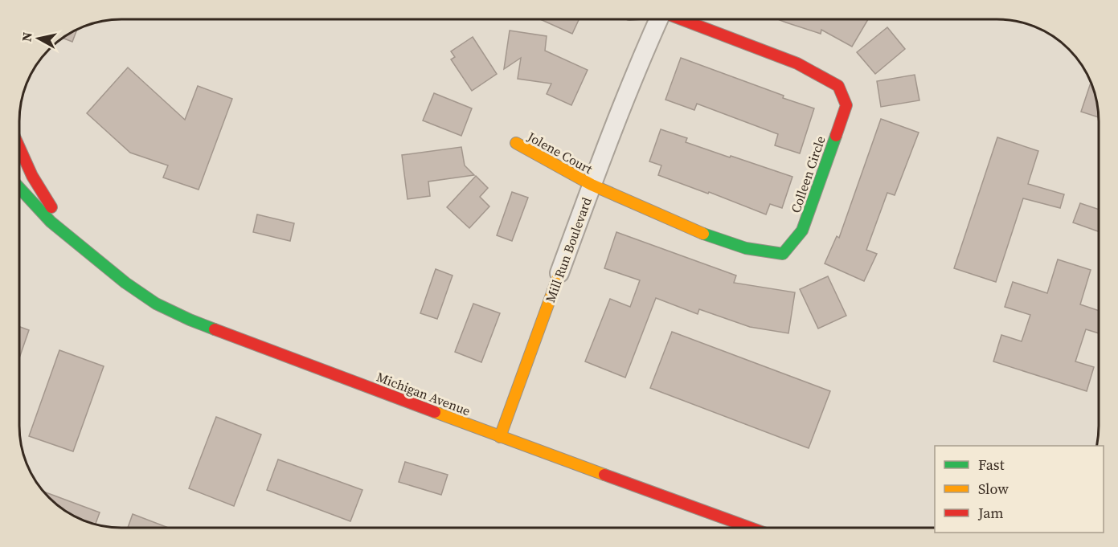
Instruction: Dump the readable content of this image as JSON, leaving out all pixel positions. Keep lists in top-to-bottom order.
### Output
{
  "streets": {
    "main road": [
      "Jolene Court",
      "Colleen Circle",
      "Mill Run Boulevard",
      "Michigan Avenue"
    ]
  },
  "crossings": [
    ["Jolene Court", "Colleen Circle"],
    ["Jolene Court", "Mill Run Boulevard"],
    ["Colleen Circle", "Mill Run Boulevard"],
    ["Mill Run Boulevard", "Michigan Avenue"]
  ],
  "legend": ["Fast", "Slow", "Jam"],
  "north": "left"
}
